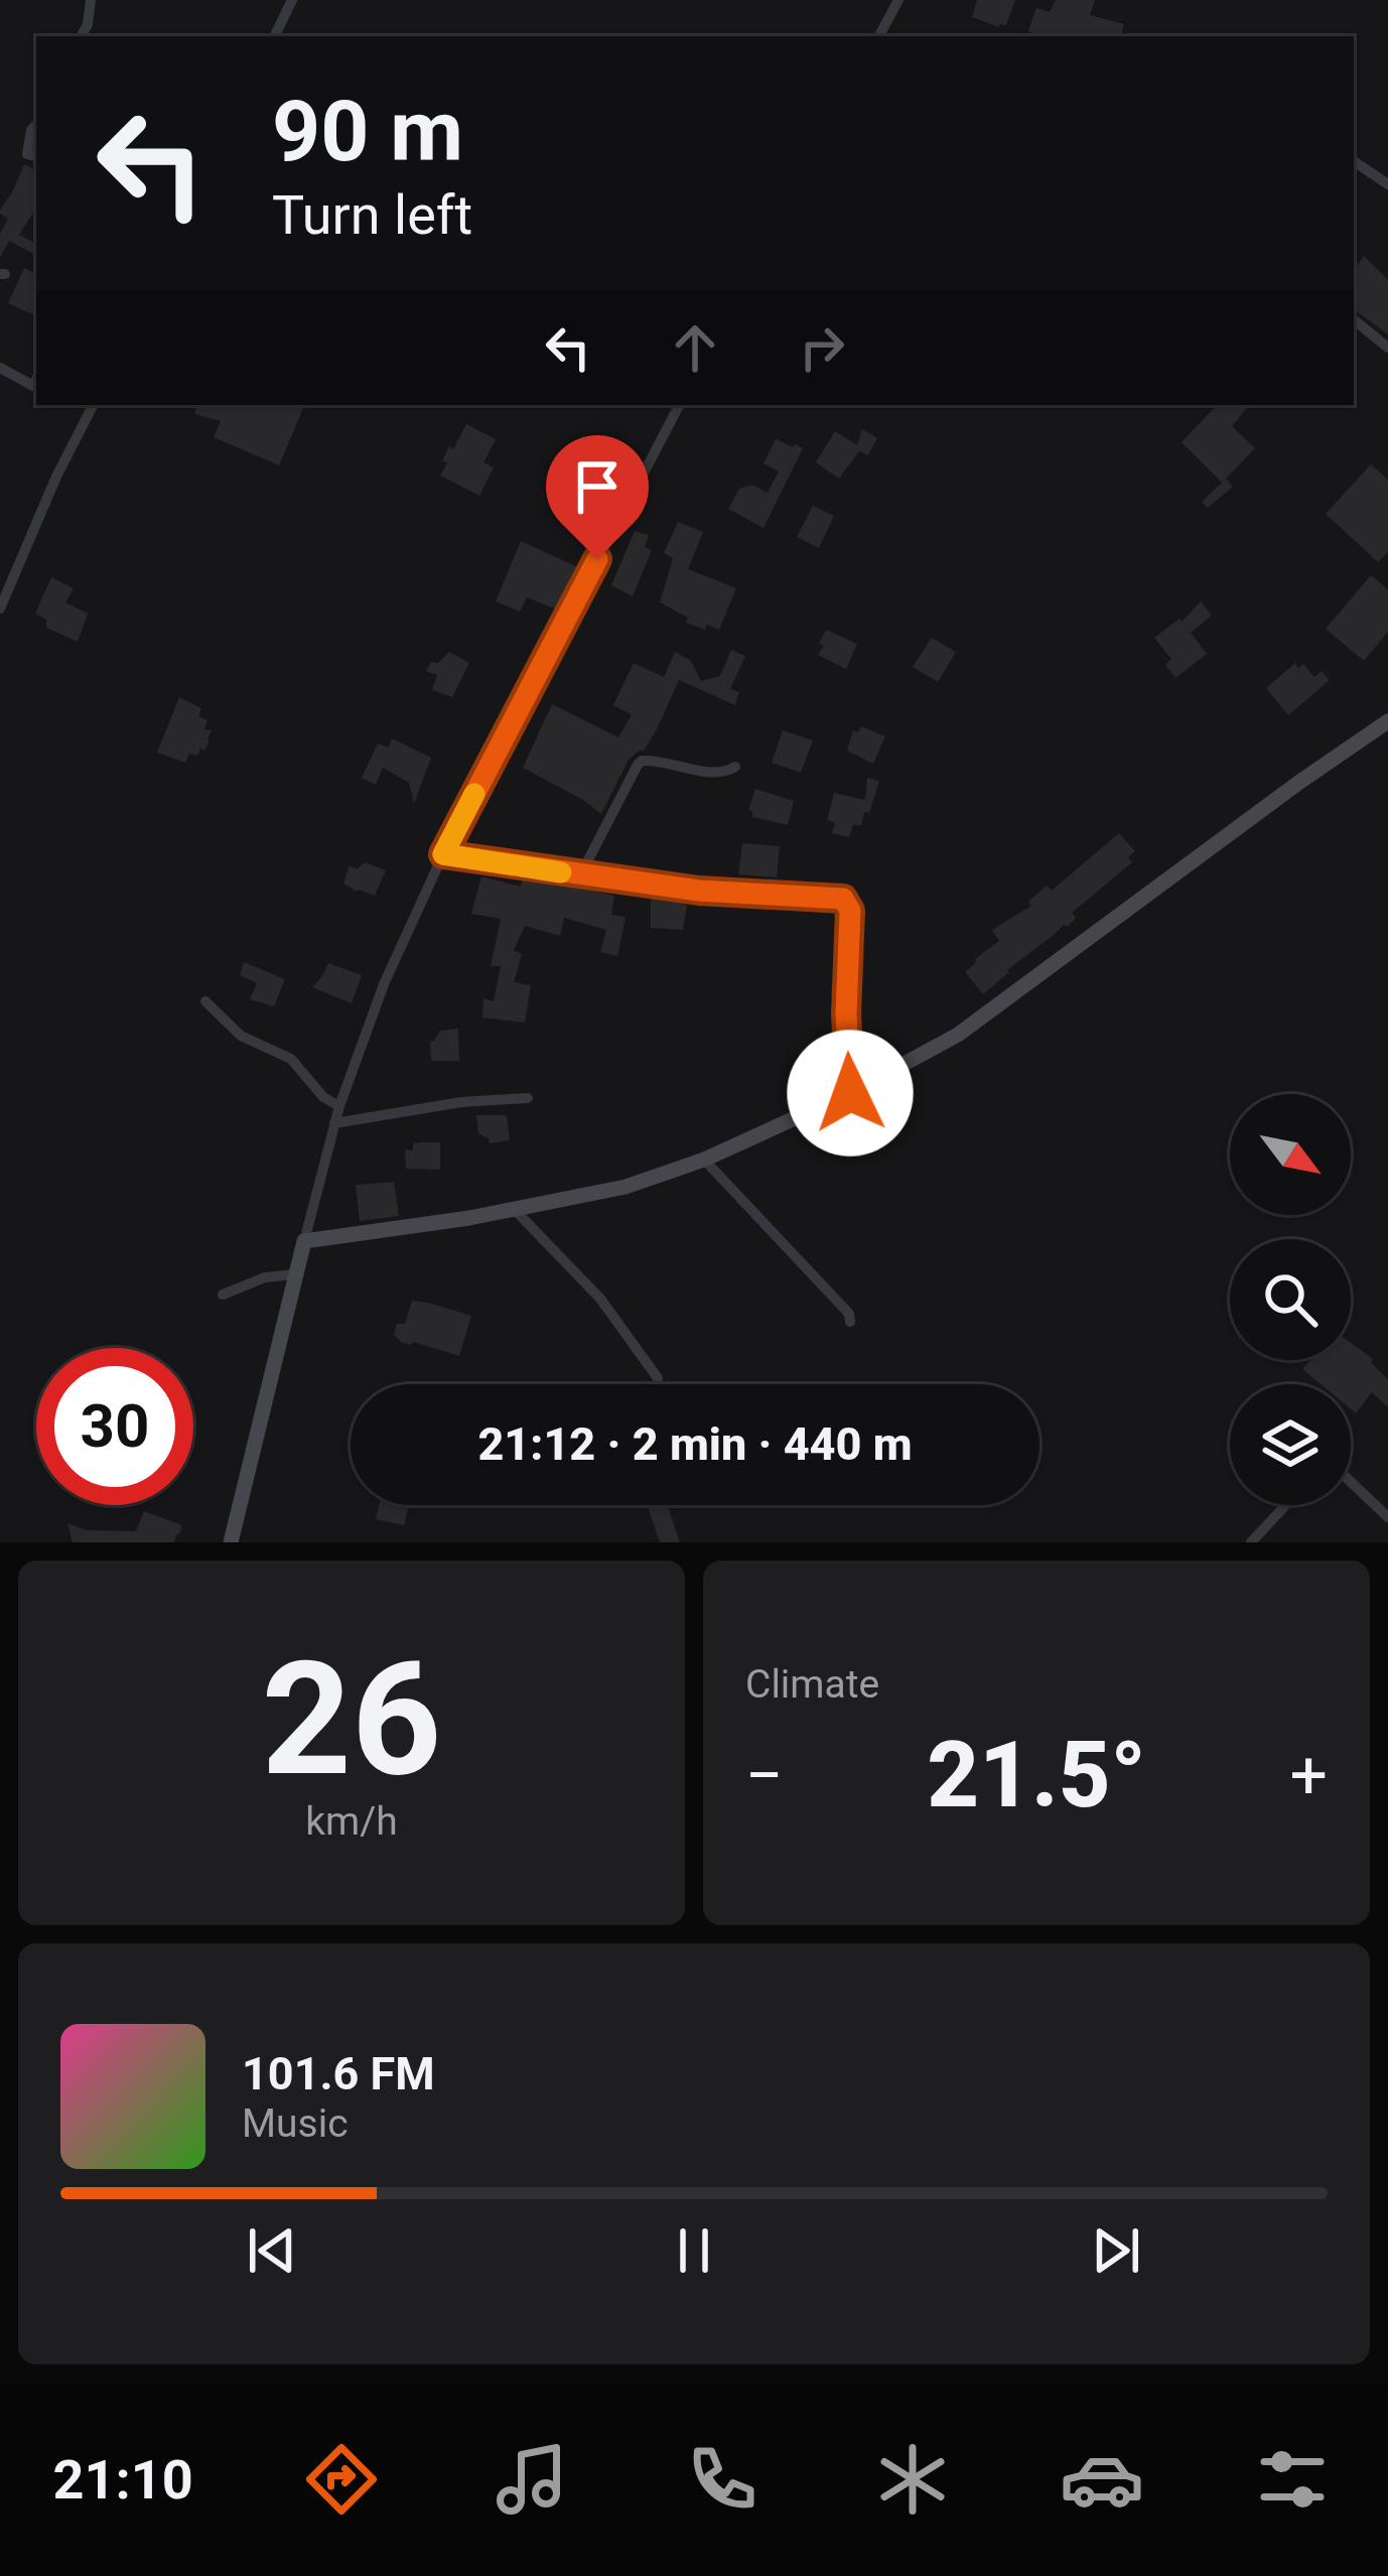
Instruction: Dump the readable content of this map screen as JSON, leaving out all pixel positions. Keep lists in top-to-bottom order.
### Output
{
  "north": "bottom right",
  "page": {
    "turn": ["90 m", "Turn left"],
    "limit": "30",
    "trip": "21:12 · 2 min · 440 m",
    "tile": [
      ["26", "km/h"],
      "Climate"
    ],
    "heat": ["−", "21.5°", "+"],
    "song": ["101.6 FM", "Music"],
    "tabs": "21:10"
  }
}
